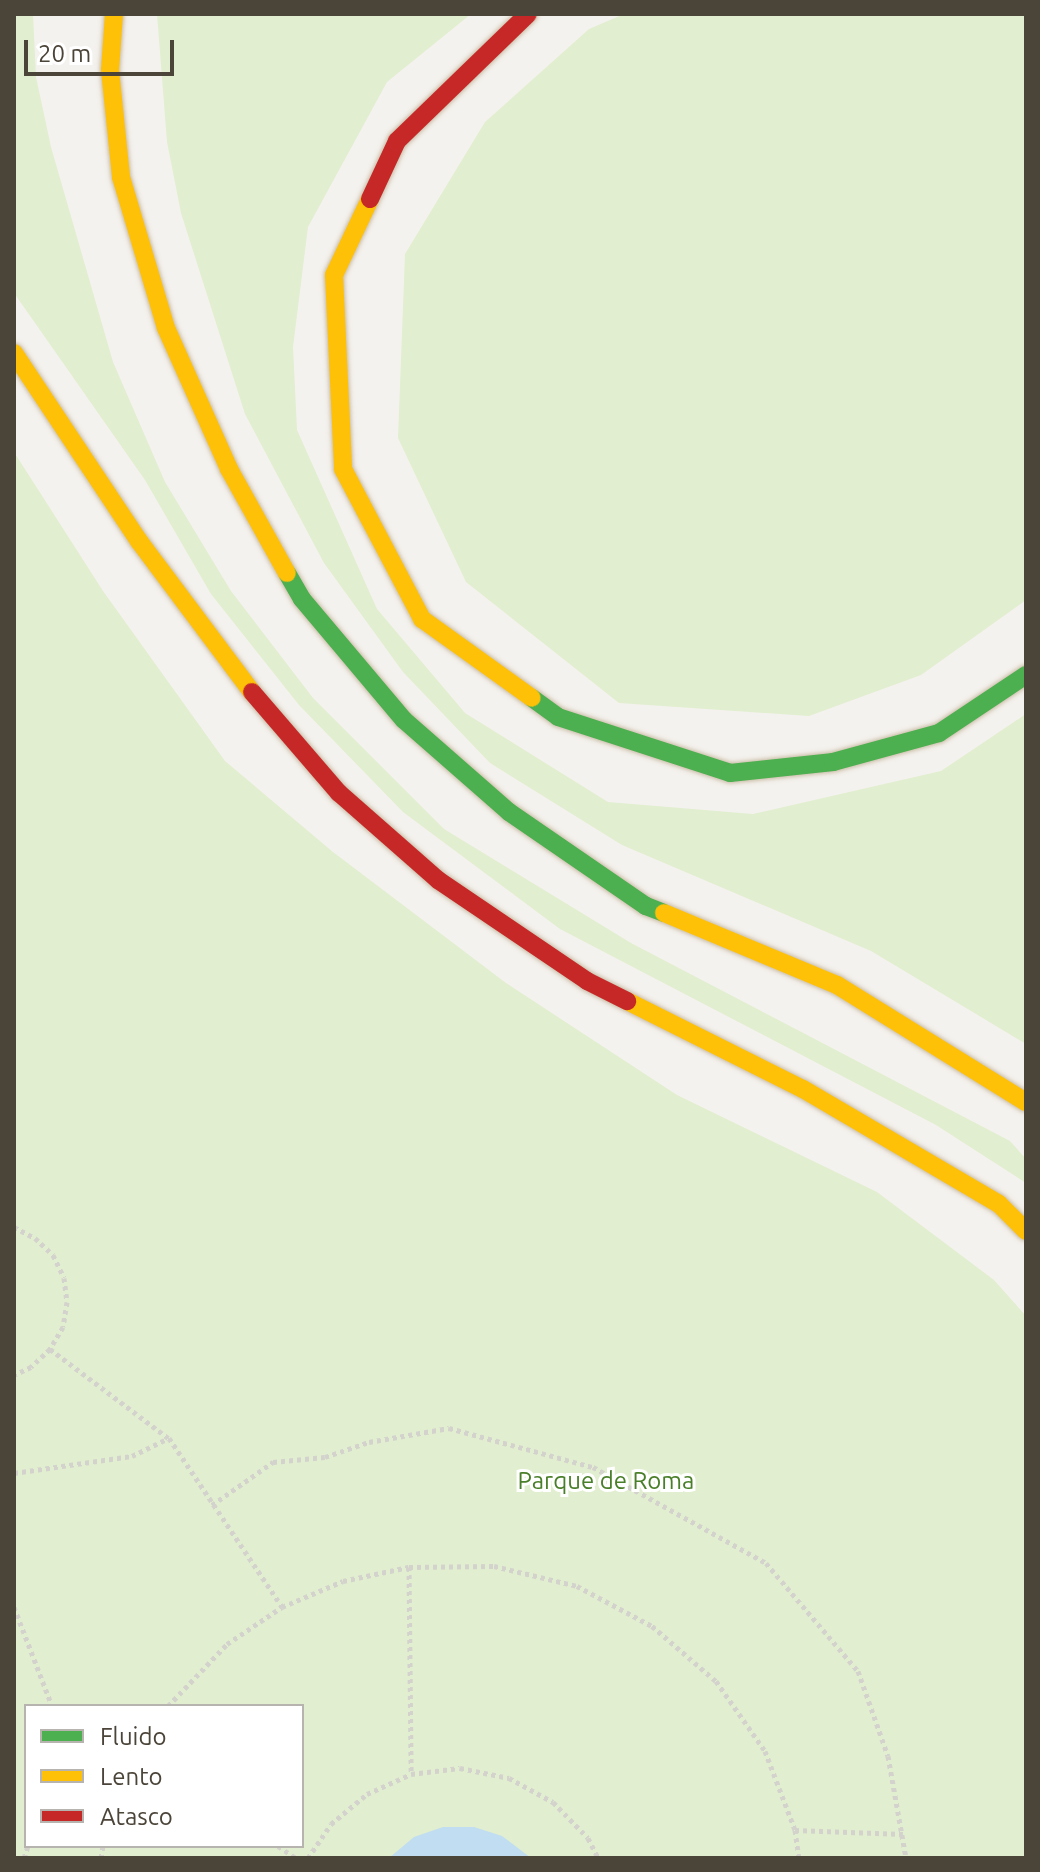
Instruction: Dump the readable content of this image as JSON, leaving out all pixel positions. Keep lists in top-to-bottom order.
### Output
{
  "parks": ["Parque de Roma"],
  "legend": ["Fluido", "Lento", "Atasco"],
  "scale_bar": "20 m"
}
